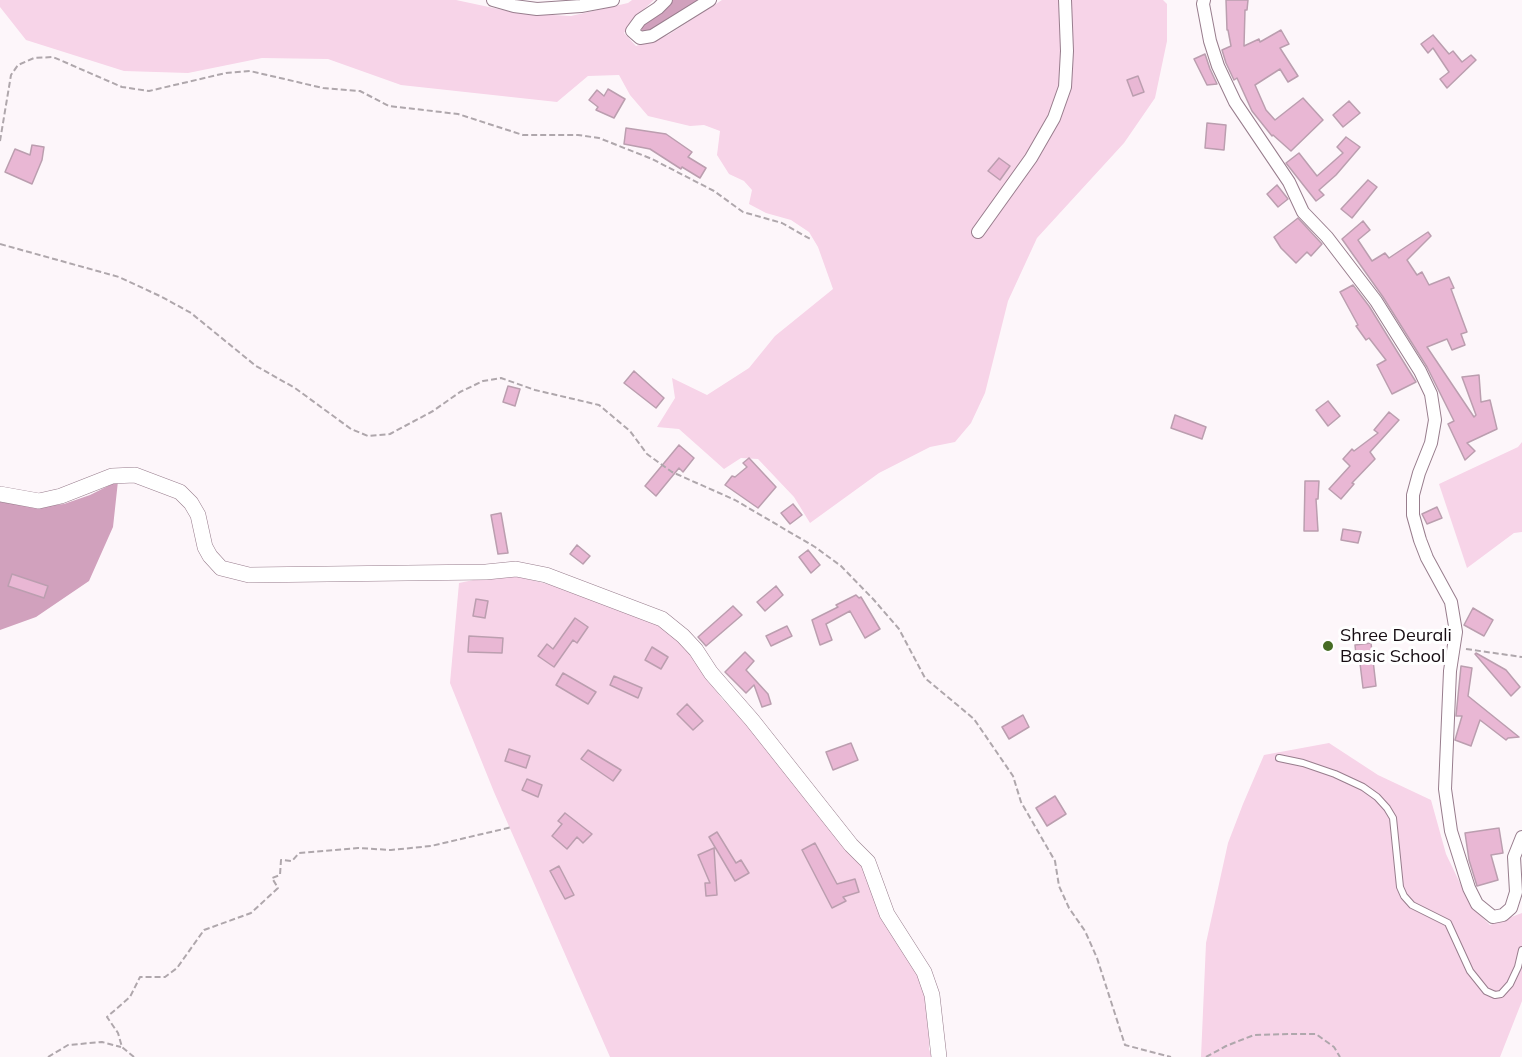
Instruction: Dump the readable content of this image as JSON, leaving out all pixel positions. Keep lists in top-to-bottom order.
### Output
{
  "places": ["Shree Deurali Basic School"]
}
